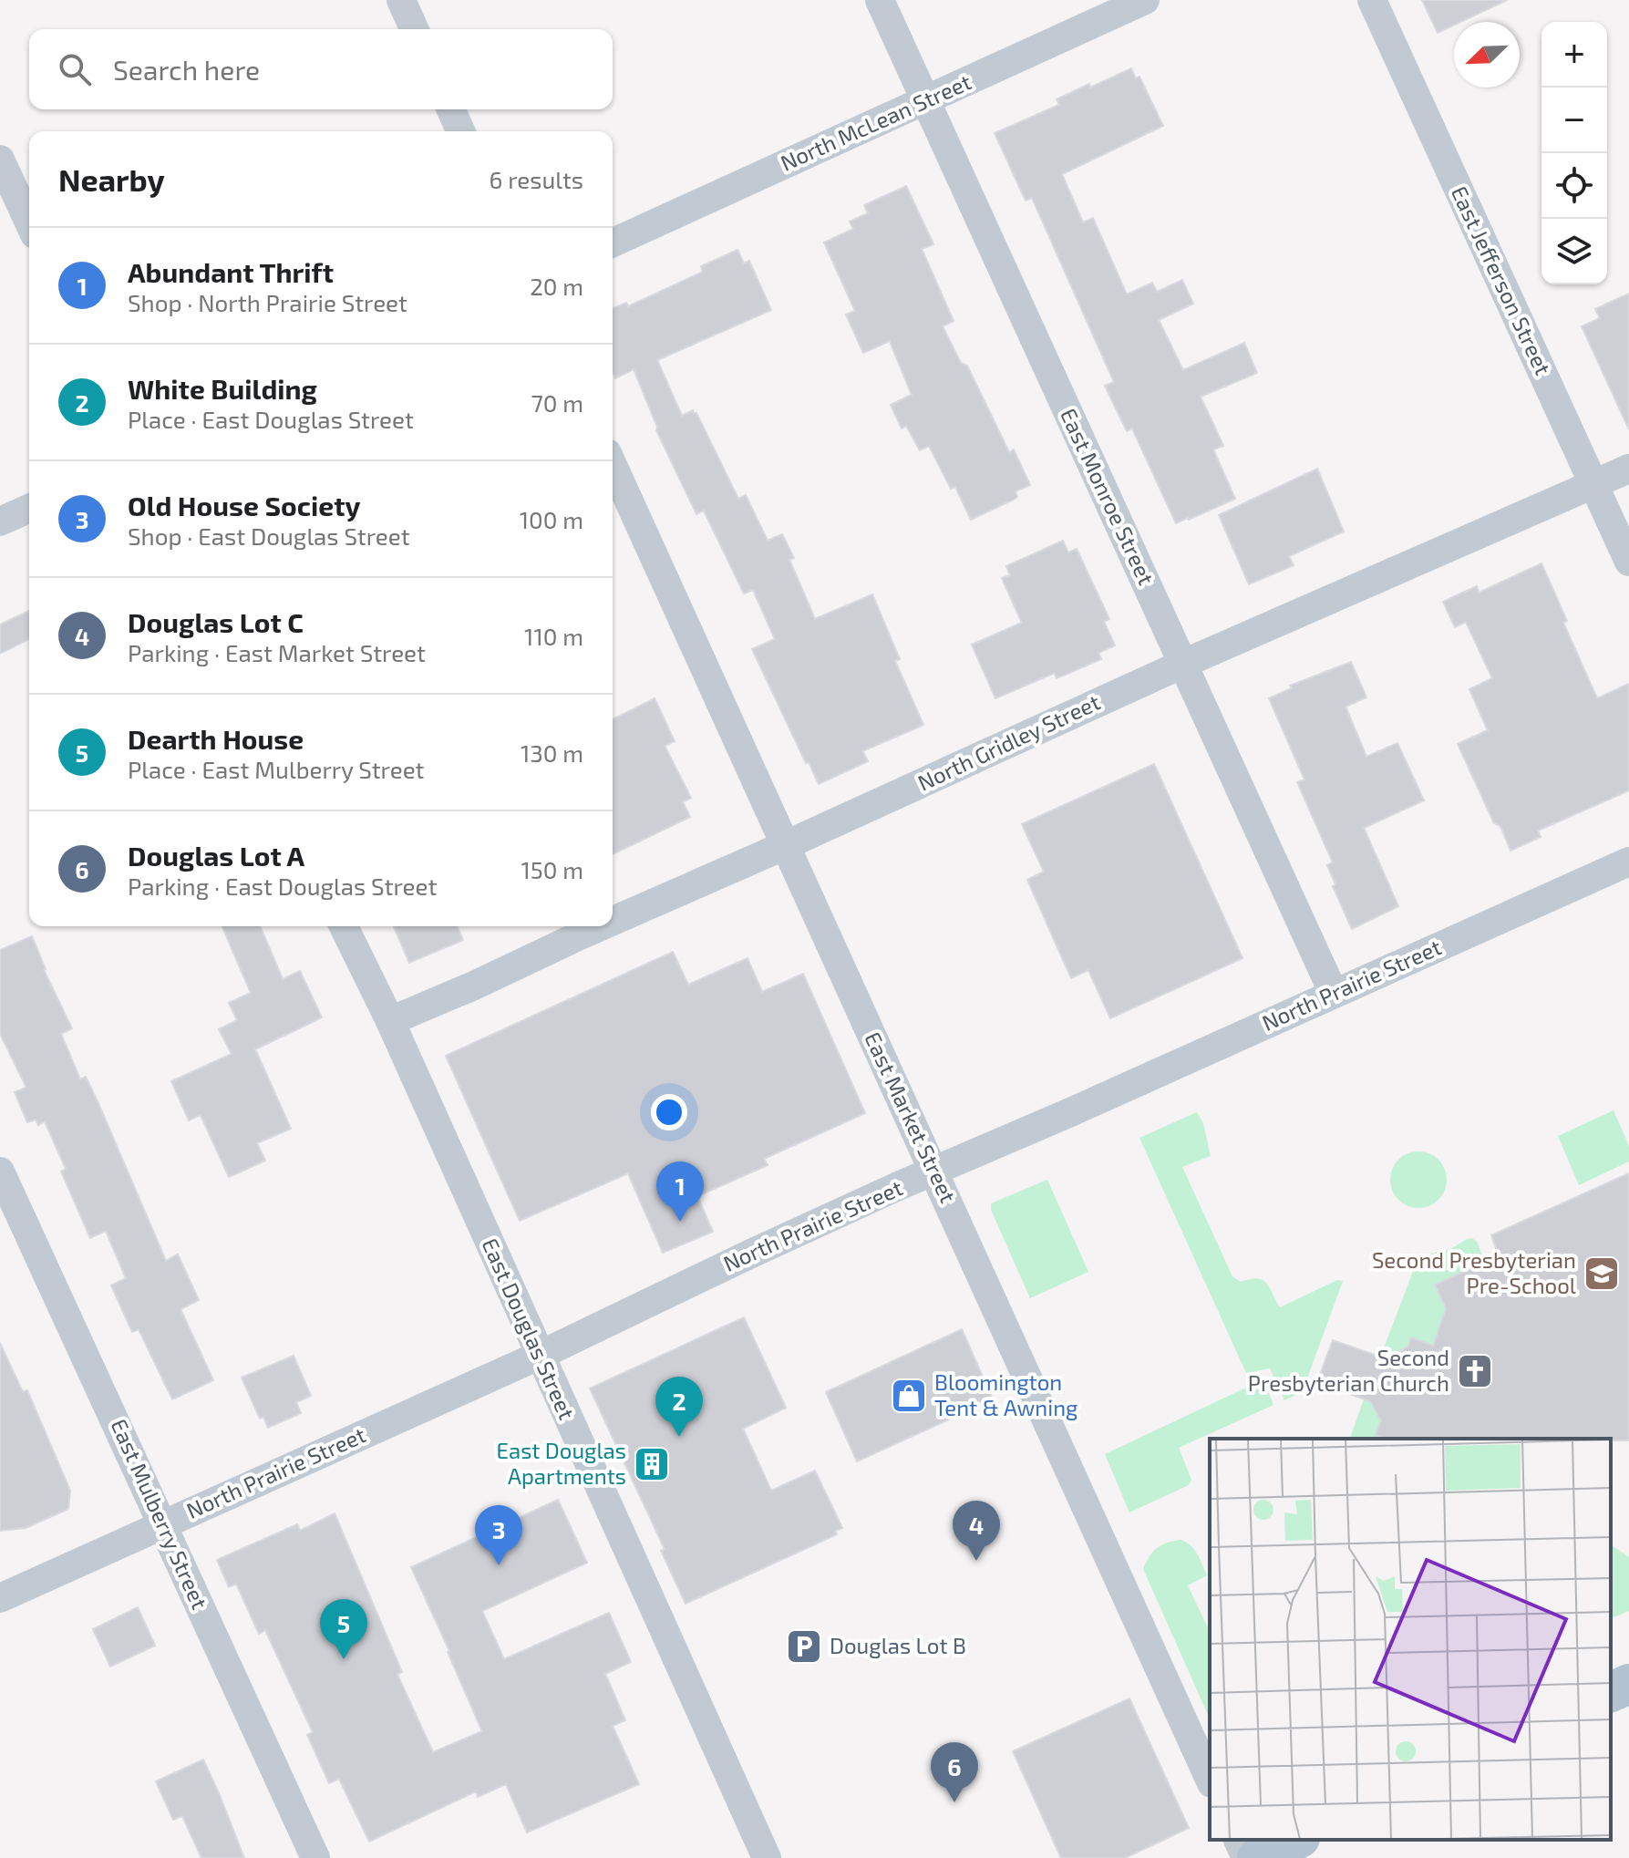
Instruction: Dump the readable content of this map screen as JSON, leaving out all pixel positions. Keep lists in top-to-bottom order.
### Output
{
  "streets": {
    "street": [
      "North McLean Street",
      "East Jefferson Street",
      "East Monroe Street",
      "North Gridley Street",
      "North Prairie Street",
      "East Market Street",
      "East Douglas Street",
      "East Mulberry Street"
    ]
  },
  "crossings": [
    ["North McLean Street", "East Monroe Street"],
    ["East Jefferson Street", "North Gridley Street"],
    ["East Monroe Street", "North Gridley Street"],
    ["East Monroe Street", "North Prairie Street"],
    ["North Gridley Street", "East Market Street"],
    ["North Gridley Street", "East Douglas Street"],
    ["North Prairie Street", "East Market Street"],
    ["North Prairie Street", "East Douglas Street"],
    ["North Prairie Street", "East Mulberry Street"]
  ],
  "places": {
    "school or university": ["Second Presbyterian Pre-School"],
    "church": ["Second Presbyterian Church"],
    "shop": ["Bloomington Tent & Awning"],
    "building": ["East Douglas Apartments"],
    "parking": ["Douglas Lot B"]
  },
  "north": "bottom left",
  "page": {
    "map_buttons": ["+", "−"],
    "search": "Search here",
    "heading": ["Nearby", "6 results"],
    "list": [
      {
        "mark": "1",
        "name": "Abundant Thrift",
        "note": "Shop · North Prairie Street",
        "value": "20 m"
      },
      {
        "mark": "2",
        "name": "White Building",
        "note": "Place · East Douglas Street",
        "value": "70 m"
      },
      {
        "mark": "3",
        "name": "Old House Society",
        "note": "Shop · East Douglas Street",
        "value": "100 m"
      },
      {
        "mark": "4",
        "name": "Douglas Lot C",
        "note": "Parking · East Market Street",
        "value": "110 m"
      },
      {
        "mark": "5",
        "name": "Dearth House",
        "note": "Place · East Mulberry Street",
        "value": "130 m"
      },
      {
        "mark": "6",
        "name": "Douglas Lot A",
        "note": "Parking · East Douglas Street",
        "value": "150 m"
      }
    ],
    "pins": [
      "1",
      "2",
      "4",
      "3",
      "5",
      "6"
    ]
  }
}
